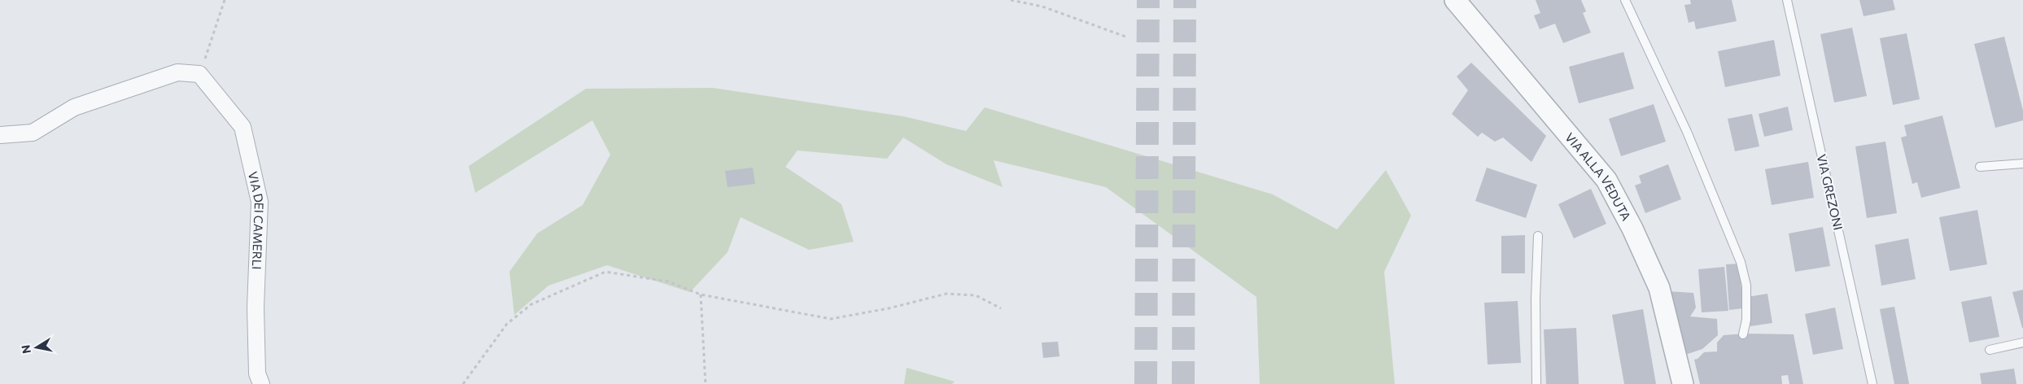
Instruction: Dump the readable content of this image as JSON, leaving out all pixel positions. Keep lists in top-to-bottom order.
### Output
{
  "streets": {
    "street": ["VIA ALLA VEDUTA", "VIA DEI CAMERLI"],
    "lane": ["VIA GREZONI"]
  },
  "north": "left"
}
